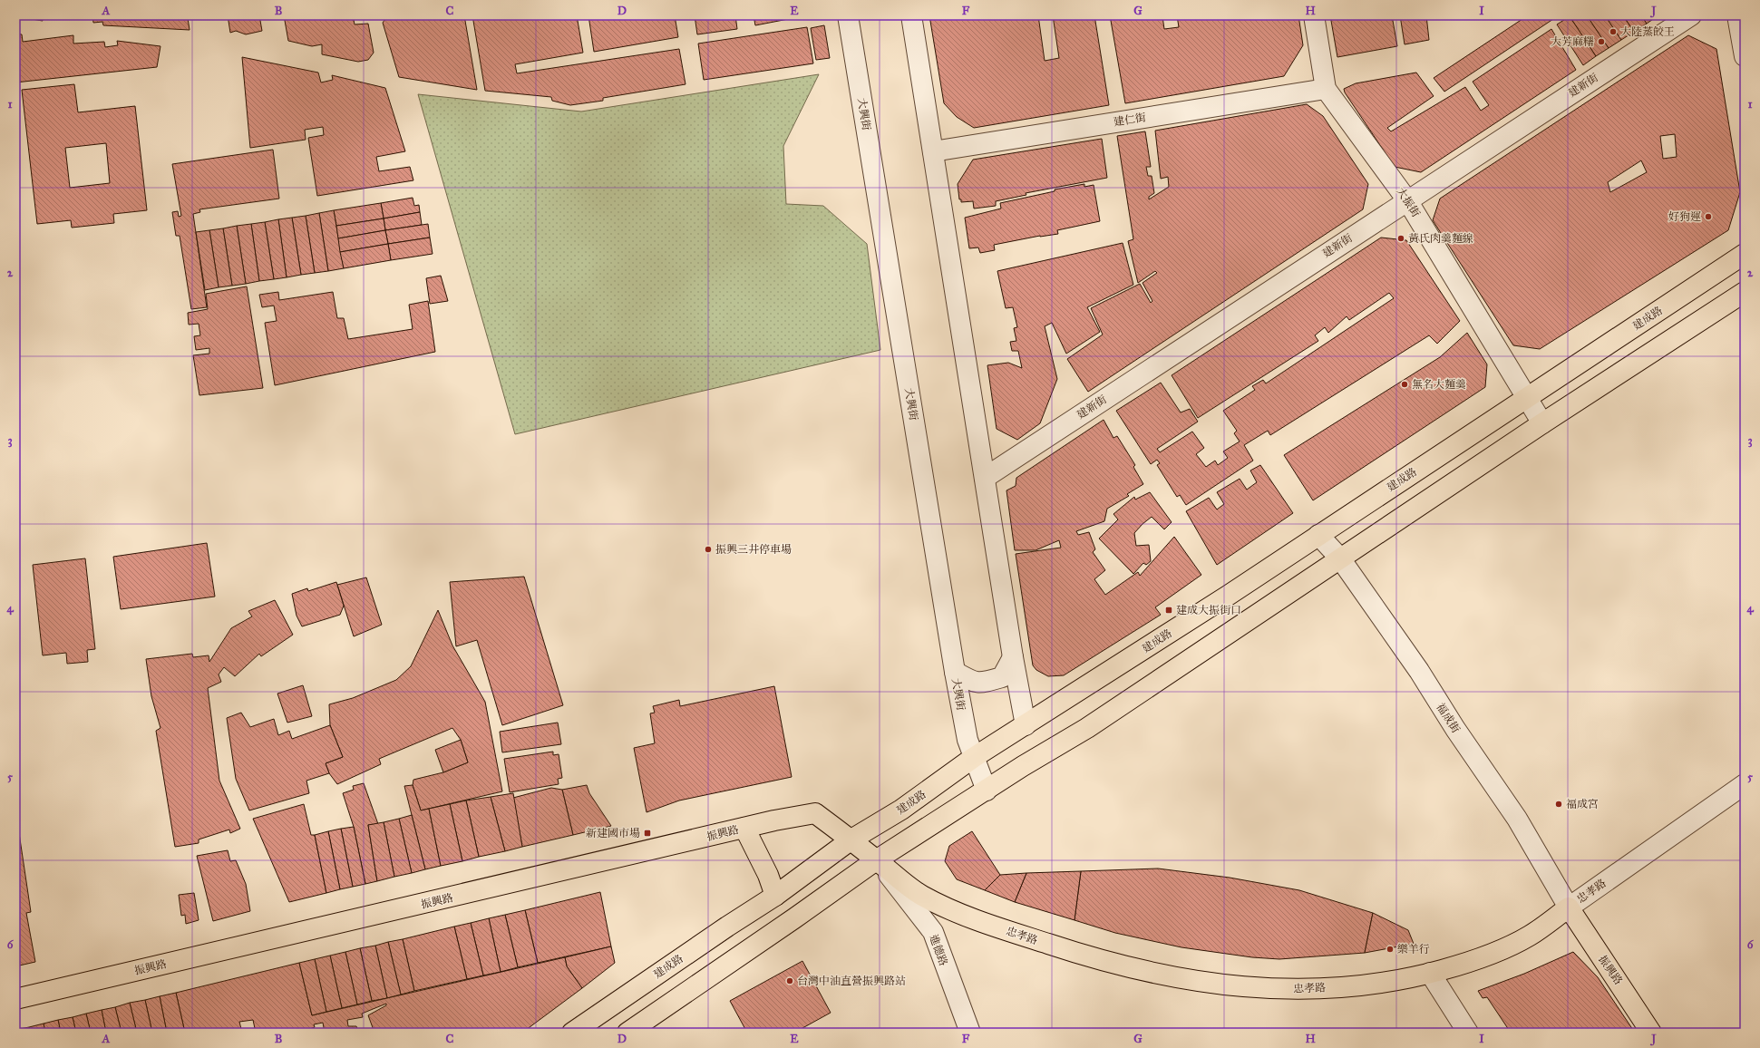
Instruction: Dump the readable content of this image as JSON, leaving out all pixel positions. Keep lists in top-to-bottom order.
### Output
{
  "streets": {
    "main road": ["建成路", "振興路", "忠孝路"],
    "street": [
      "建新街",
      "大興街",
      "建仁街",
      "大振街",
      "福成街",
      "進德路"
    ]
  },
  "crossings": [
    ["建新街", "大振街"],
    ["大興街", "建成路"],
    ["建仁街", "大振街"],
    ["大振街", "建成路"],
    ["建成路", "福成街"],
    ["建成路", "振興路"],
    ["建成路", "忠孝路"],
    ["福成街", "振興路"],
    ["福成街", "忠孝路"],
    ["振興路", "忠孝路"],
    ["忠孝路", "進德路"]
  ],
  "places": {
    "other": [
      "大陸蒸餃王",
      "大芳麻糬",
      "好狗運",
      "黃氏肉羹麵線",
      "無名大麵羹",
      "振興三井停車場",
      "福成宮",
      "樂羊行",
      "台灣中油直營振興路站"
    ],
    "transit": ["建成大振街口", "新建國市場"]
  },
  "grid": {
    "columns": [
      "A",
      "B",
      "C",
      "D",
      "E",
      "F",
      "G",
      "H",
      "I",
      "J"
    ],
    "rows": [
      "1",
      "2",
      "3",
      "4",
      "5",
      "6"
    ]
  }
}
